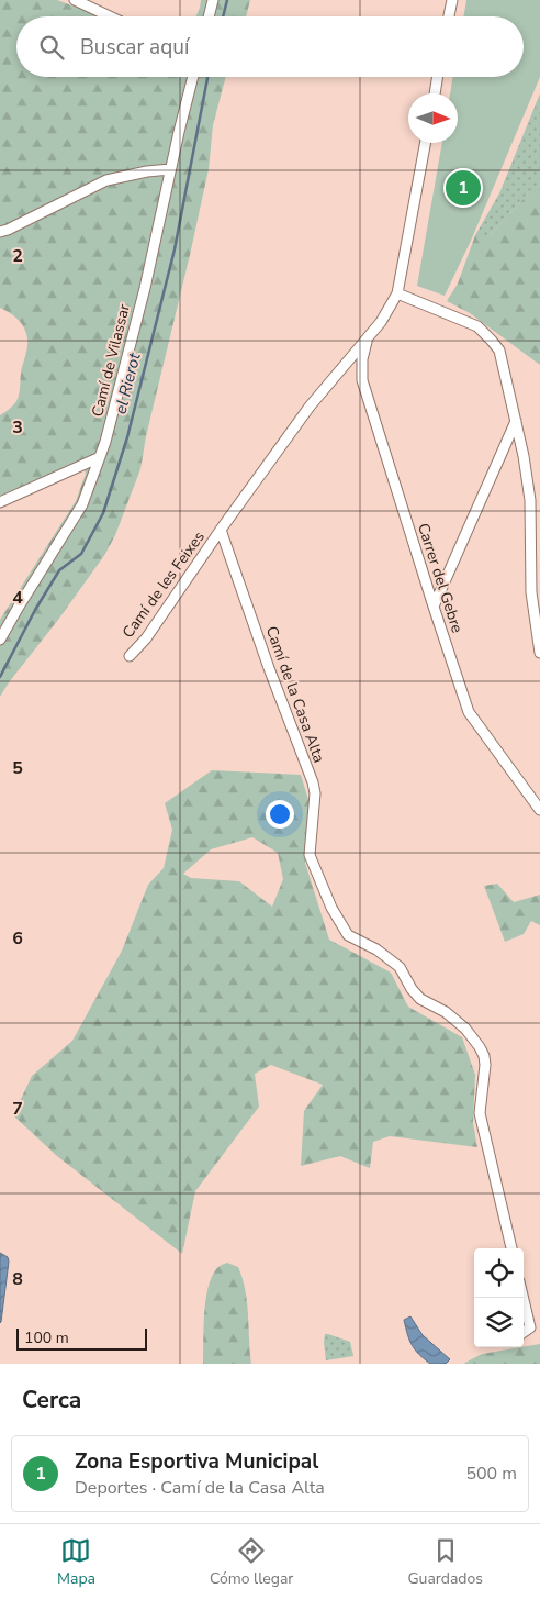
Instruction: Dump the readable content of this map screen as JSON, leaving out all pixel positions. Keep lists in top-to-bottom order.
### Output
{
  "streets": {
    "street": [
      "Camí de Vilassar",
      "Carrer del Gebre",
      "Camí de les Feixes",
      "Camí de la Casa Alta"
    ]
  },
  "crossings": [
    ["Camí de les Feixes", "Camí de la Casa Alta"]
  ],
  "water": ["el Rierot"],
  "scale_bar": "100 m",
  "north": "right",
  "page": {
    "search": "Buscar aquí",
    "pins": "1",
    "scale": "100 m",
    "heading": "Cerca",
    "list": [
      {
        "mark": "1",
        "name": "Zona Esportiva Municipal",
        "note": "Deportes · Camí de la Casa Alta",
        "value": "500 m"
      }
    ],
    "nav": ["Mapa", "Cómo llegar", "Guardados"]
  },
  "grid": {
    "rows": [
      "2",
      "3",
      "4",
      "5",
      "6",
      "7",
      "8"
    ]
  }
}
